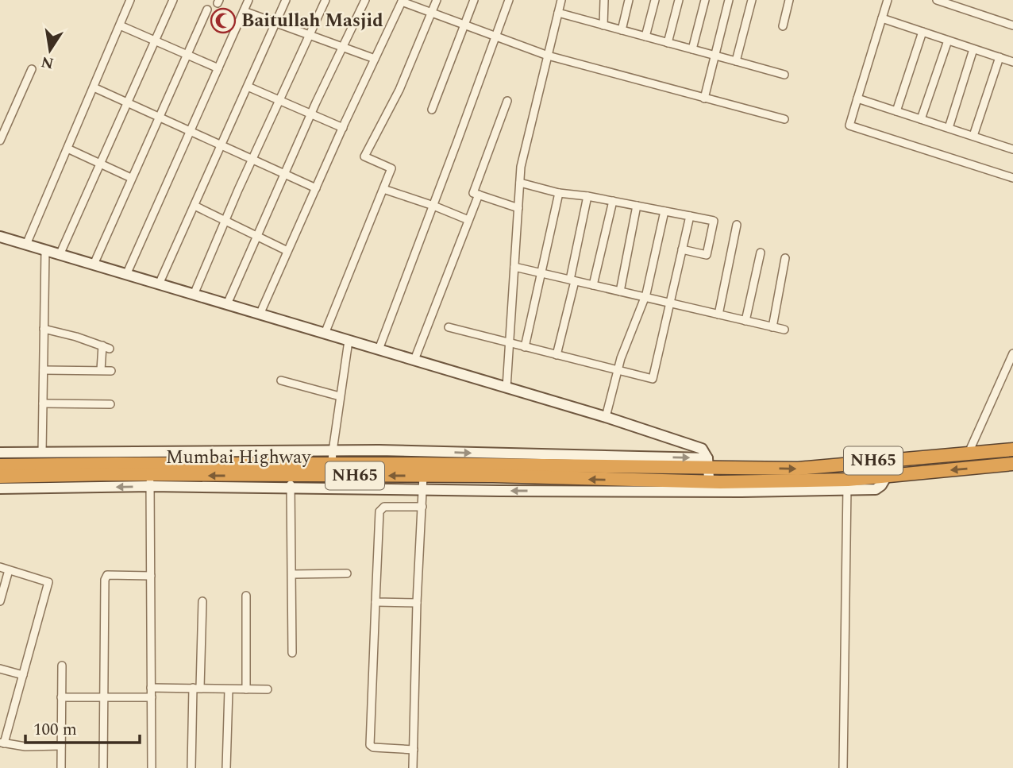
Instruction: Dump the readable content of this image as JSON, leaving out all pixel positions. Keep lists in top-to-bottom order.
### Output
{
  "streets": {
    "highway": ["Mumbai Highway", "NH65"]
  },
  "crossings": [
    ["Mumbai Highway", "NH65"]
  ],
  "places": {
    "mosque": ["Baitullah Masjid"]
  },
  "scale_bar": "100 m",
  "north": "bottom"
}
